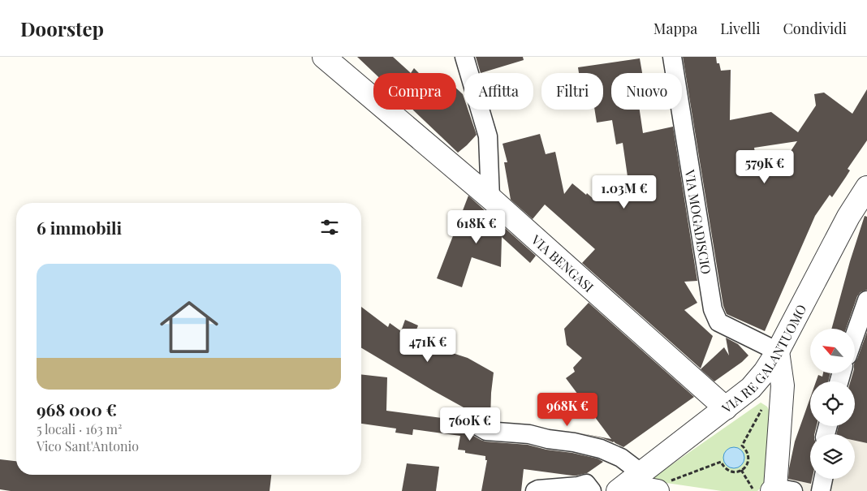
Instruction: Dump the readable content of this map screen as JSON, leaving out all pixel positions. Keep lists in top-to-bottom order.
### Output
{
  "streets": {
    "street": ["VIA MOGADISCIO", "VIA BENGASI", "VIA RE GALANTUOMO"]
  },
  "crossings": [
    ["VIA MOGADISCIO", "VIA RE GALANTUOMO"],
    ["VIA BENGASI", "VIA RE GALANTUOMO"]
  ],
  "north": "top left",
  "page": {
    "header": "Doorstep",
    "nav": ["Mappa", "Livelli", "Condividi"],
    "chip": [
      "Compra",
      "Affitta",
      "Filtri",
      "Nuovo"
    ],
    "price": [
      "579K €",
      "1.03M €",
      "618K €",
      "471K €",
      "968K €",
      "760K €"
    ],
    "heading": "6 immobili",
    "list": [
      {
        "name": "968 000 €",
        "note": "5 locali · 163 m² · Vico Sant'Antonio"
      }
    ]
  }
}
